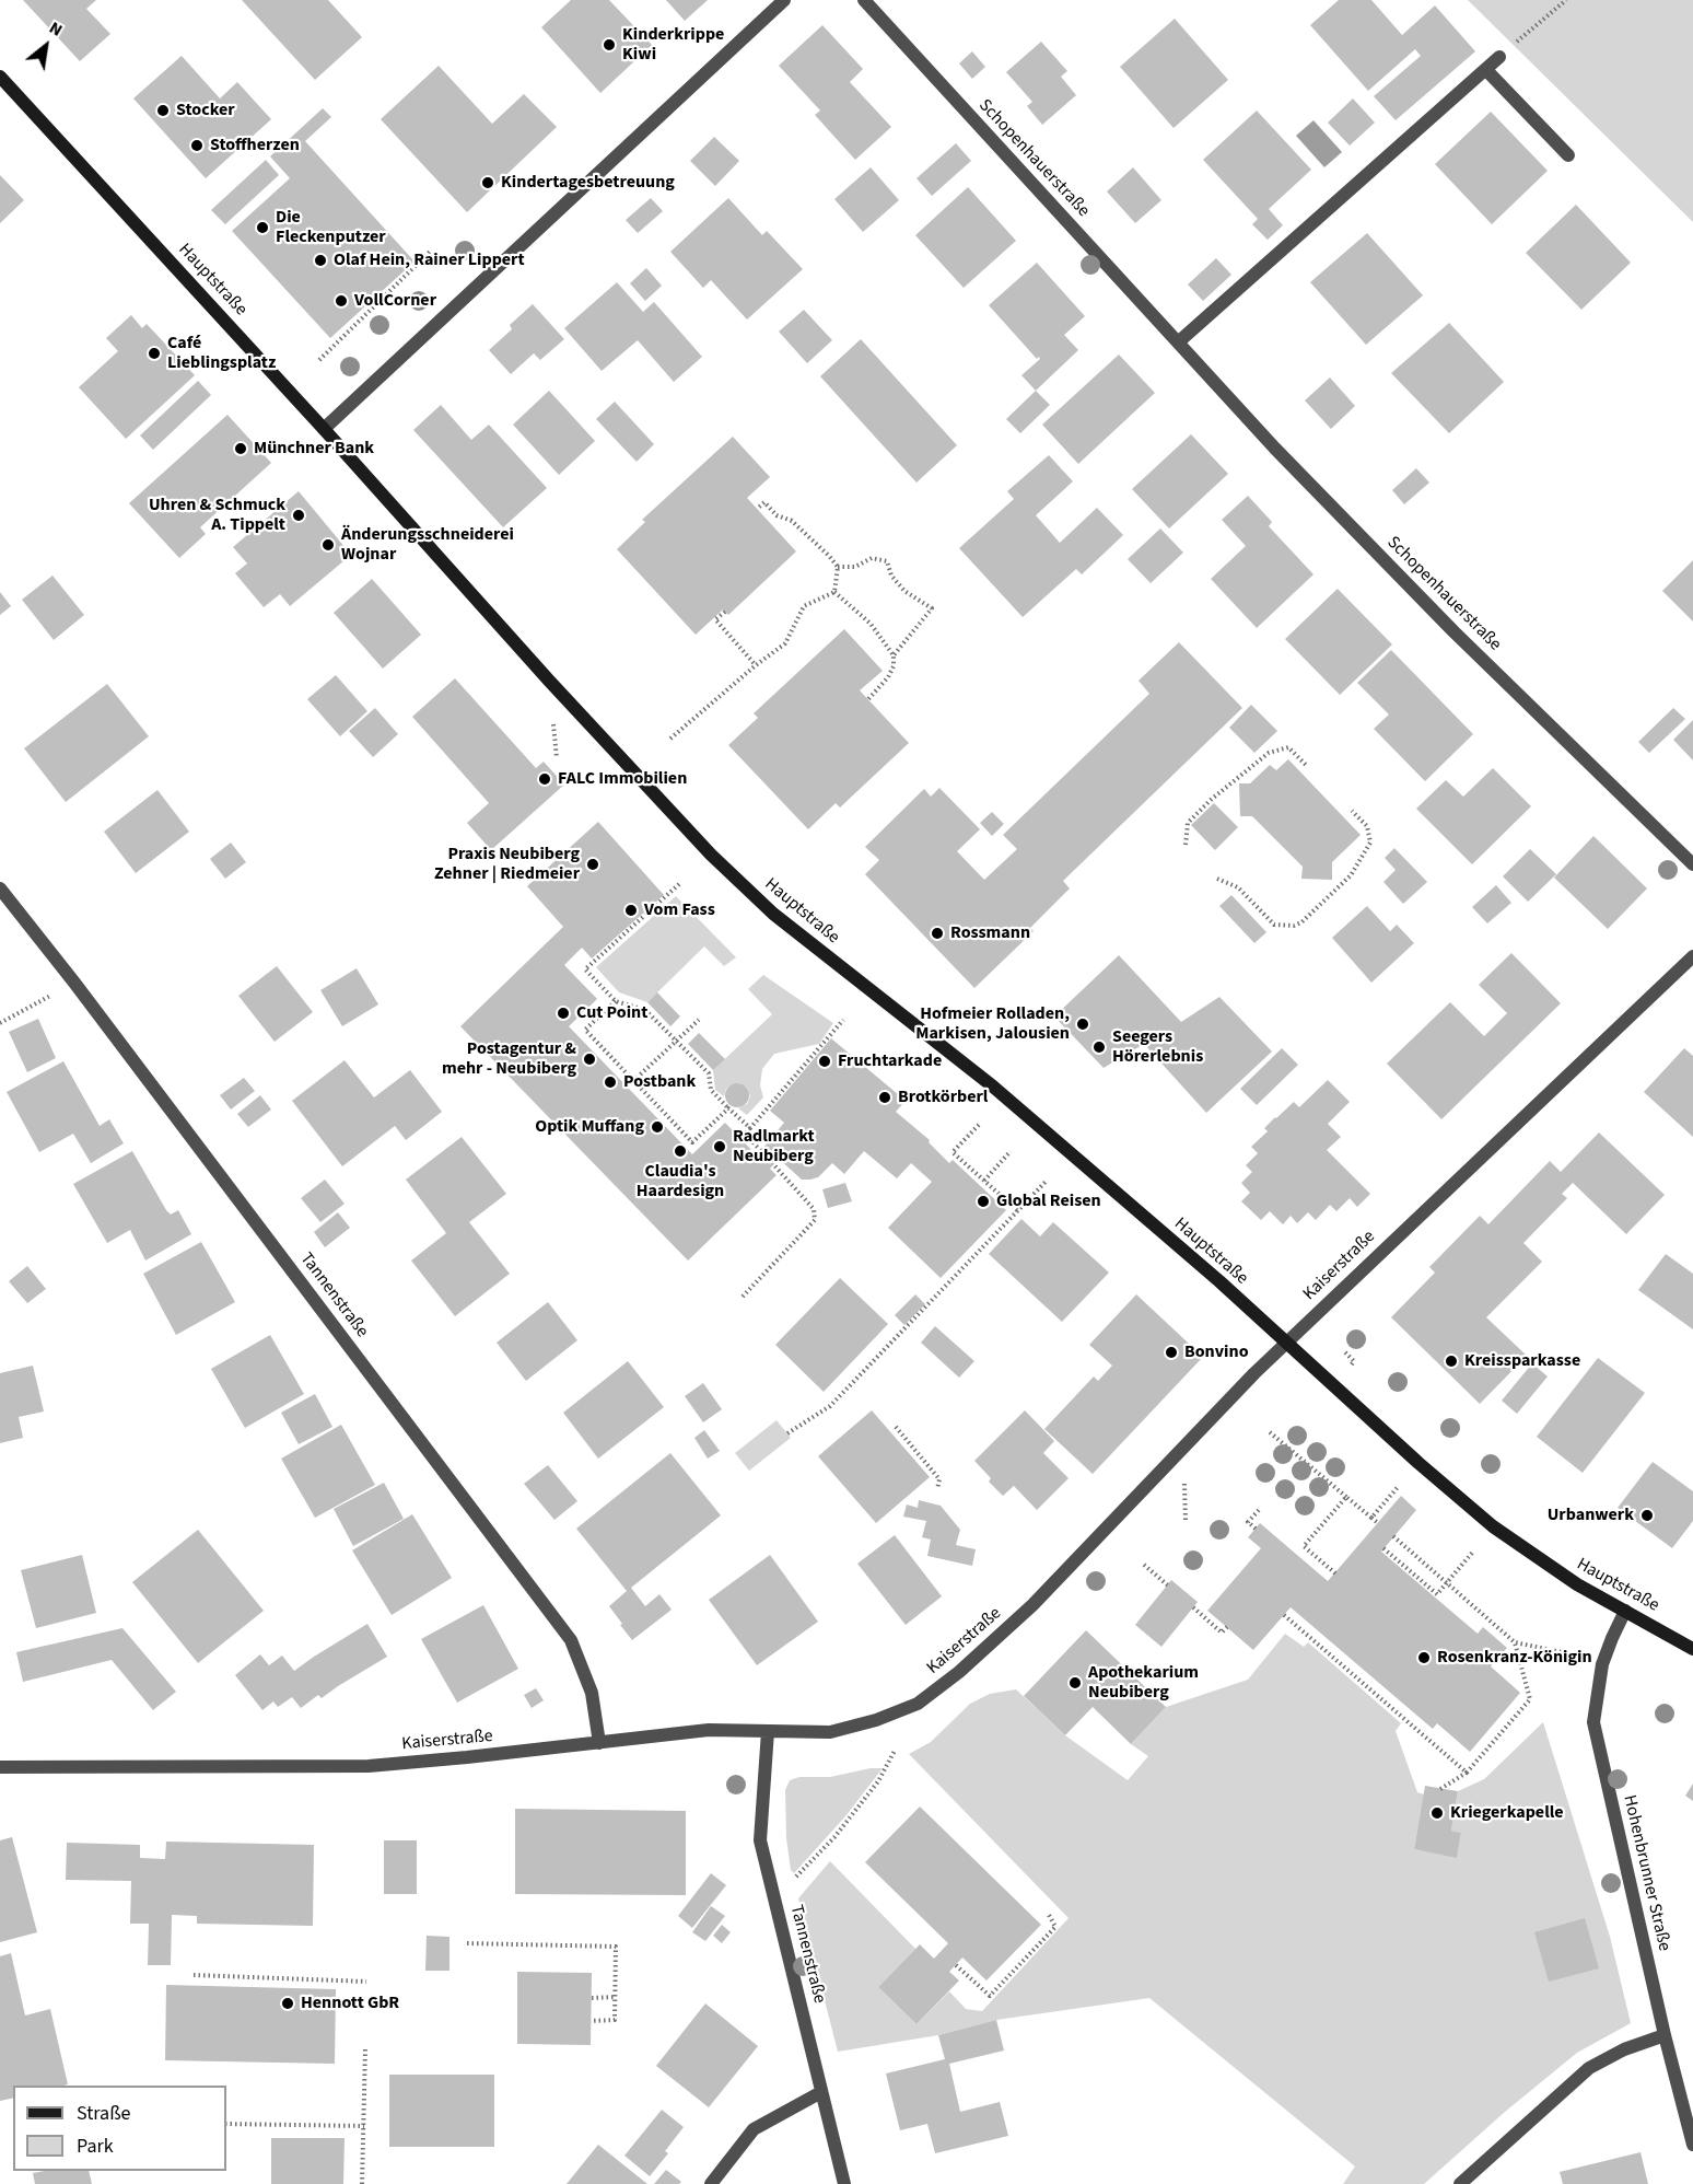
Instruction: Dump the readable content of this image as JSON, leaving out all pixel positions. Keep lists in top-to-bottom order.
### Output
{
  "streets": {
    "street": [
      "Schopenhauerstraße",
      "Hauptstraße",
      "Kaiserstraße",
      "Tannenstraße",
      "Hohenbrunner Straße"
    ]
  },
  "crossings": [
    ["Hauptstraße", "Kaiserstraße"],
    ["Hauptstraße", "Hohenbrunner Straße"],
    ["Kaiserstraße", "Tannenstraße"]
  ],
  "places": [
    "Kinderkrippe Kiwi",
    "Stocker",
    "Stoffherzen",
    "Kindertagesbetreuung",
    "Die Fleckenputzer",
    "Olaf Hein, Rainer Lippert",
    "VollCorner",
    "Café Lieblingsplatz",
    "Münchner Bank",
    "Uhren & Schmuck A. Tippelt",
    "Änderungsschneiderei Wojnar",
    "FALC Immobilien",
    "Praxis Neubiberg Zehner | Riedmeier",
    "Vom Fass",
    "Rossmann",
    "Cut Point",
    "Hofmeier Rolladen, Markisen, Jalousien",
    "Seegers Hörerlebnis",
    "Postagentur & mehr - Neubiberg",
    "Fruchtarkade",
    "Postbank",
    "Brotkörberl",
    "Optik Muffang",
    "Radlmarkt Neubiberg",
    "Claudia's Haardesign",
    "Global Reisen",
    "Bonvino",
    "Kreissparkasse",
    "Urbanwerk",
    "Rosenkranz-Königin",
    "Apothekarium Neubiberg",
    "Kriegerkapelle",
    "Hennott GbR"
  ],
  "legend": ["Straße", "Park"],
  "north": "top right"
}
